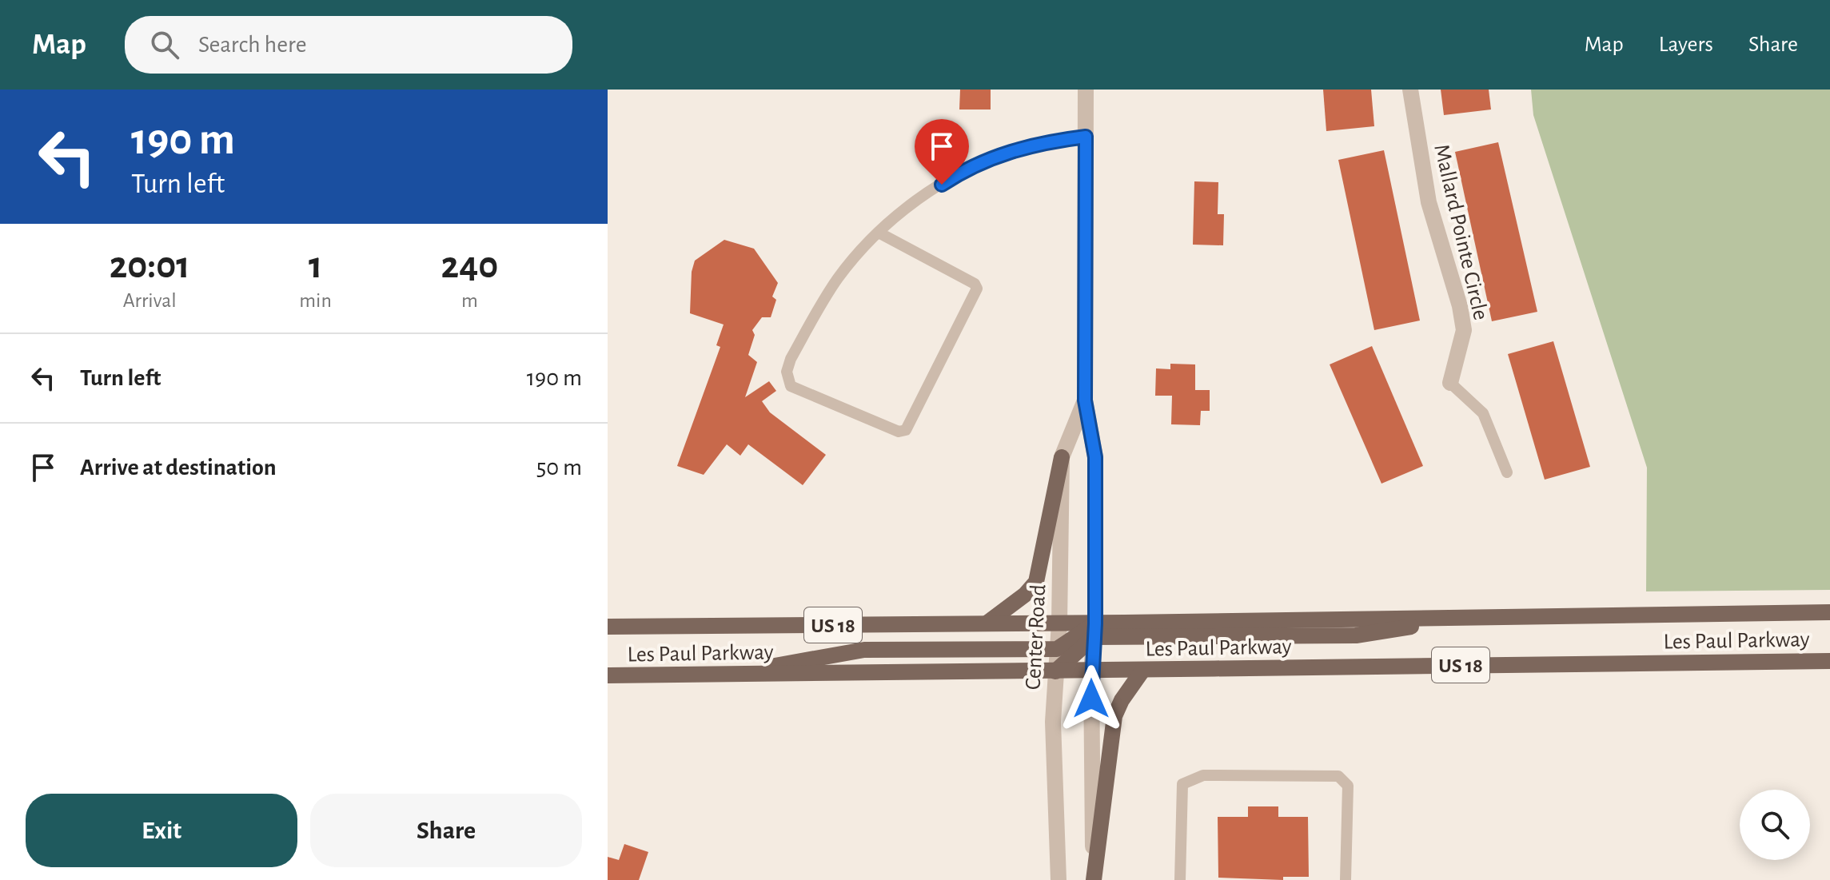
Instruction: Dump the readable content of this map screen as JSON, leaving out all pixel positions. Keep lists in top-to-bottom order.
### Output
{
  "streets": {
    "main road": ["US 18", "Les Paul Parkway"],
    "street": ["Mallard Pointe Circle", "Center Road"]
  },
  "crossings": [
    ["Center Road", "Les Paul Parkway"]
  ],
  "page": {
    "header": "Map",
    "search": "Search here",
    "nav": ["Map", "Layers", "Share"],
    "turn": ["190 m", "Turn left"],
    "eta": [
      "20:01",
      "Arrival",
      "1",
      "min",
      "240",
      "m"
    ],
    "list": [
      {
        "name": "Turn left",
        "value": "190 m"
      },
      {
        "name": "Arrive at destination",
        "value": "50 m"
      }
    ],
    "buttons": ["Exit", "Share"]
  }
}
